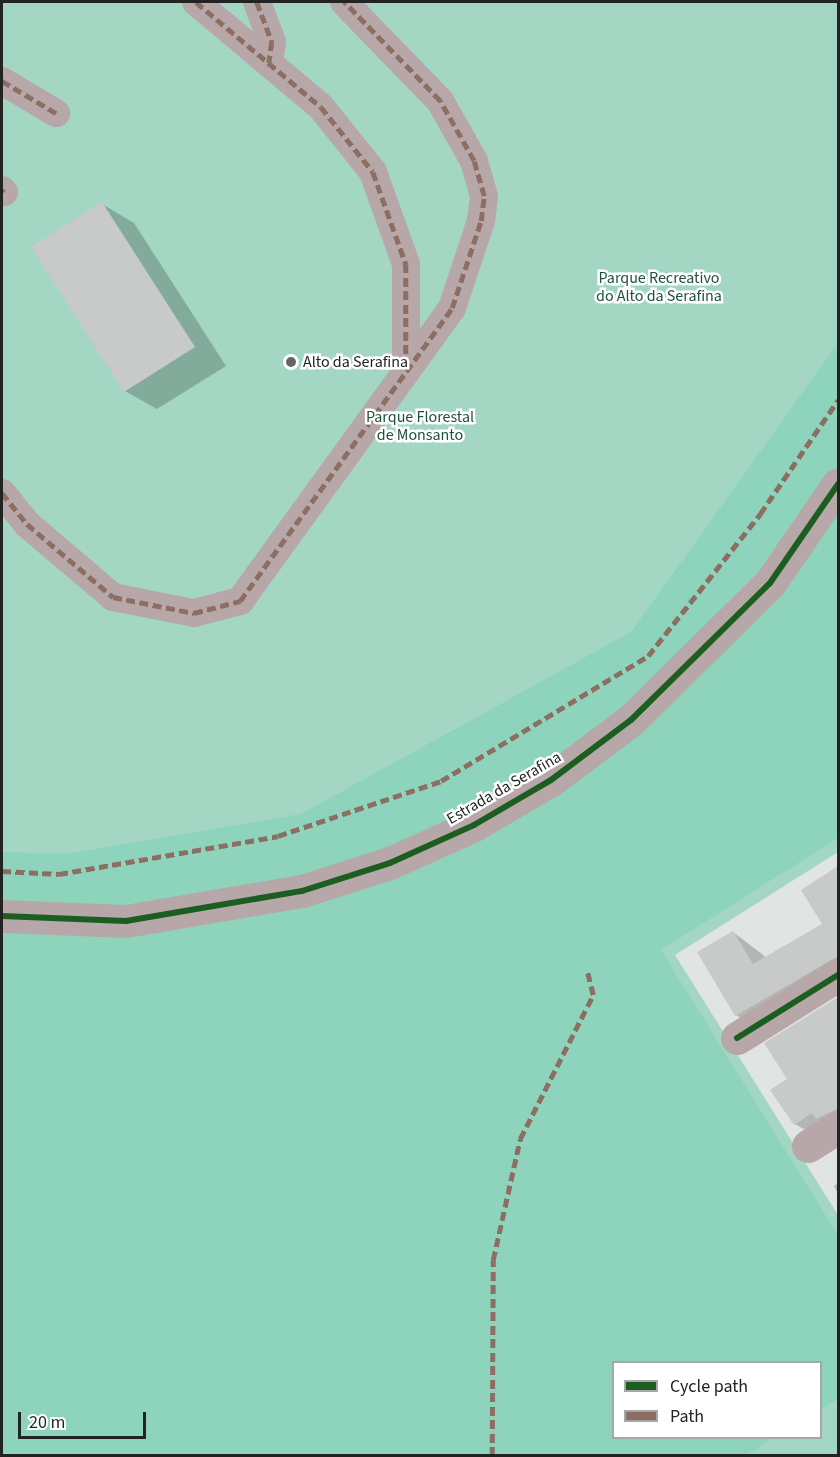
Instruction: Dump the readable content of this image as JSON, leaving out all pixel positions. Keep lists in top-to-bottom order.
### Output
{
  "streets": {
    "street": ["Estrada da Serafina"]
  },
  "parks": ["Parque Recreativo do Alto da Serafina", "Parque Florestal de Monsanto"],
  "places": ["Alto da Serafina"],
  "legend": ["Cycle path", "Path"],
  "scale_bar": "20 m"
}
